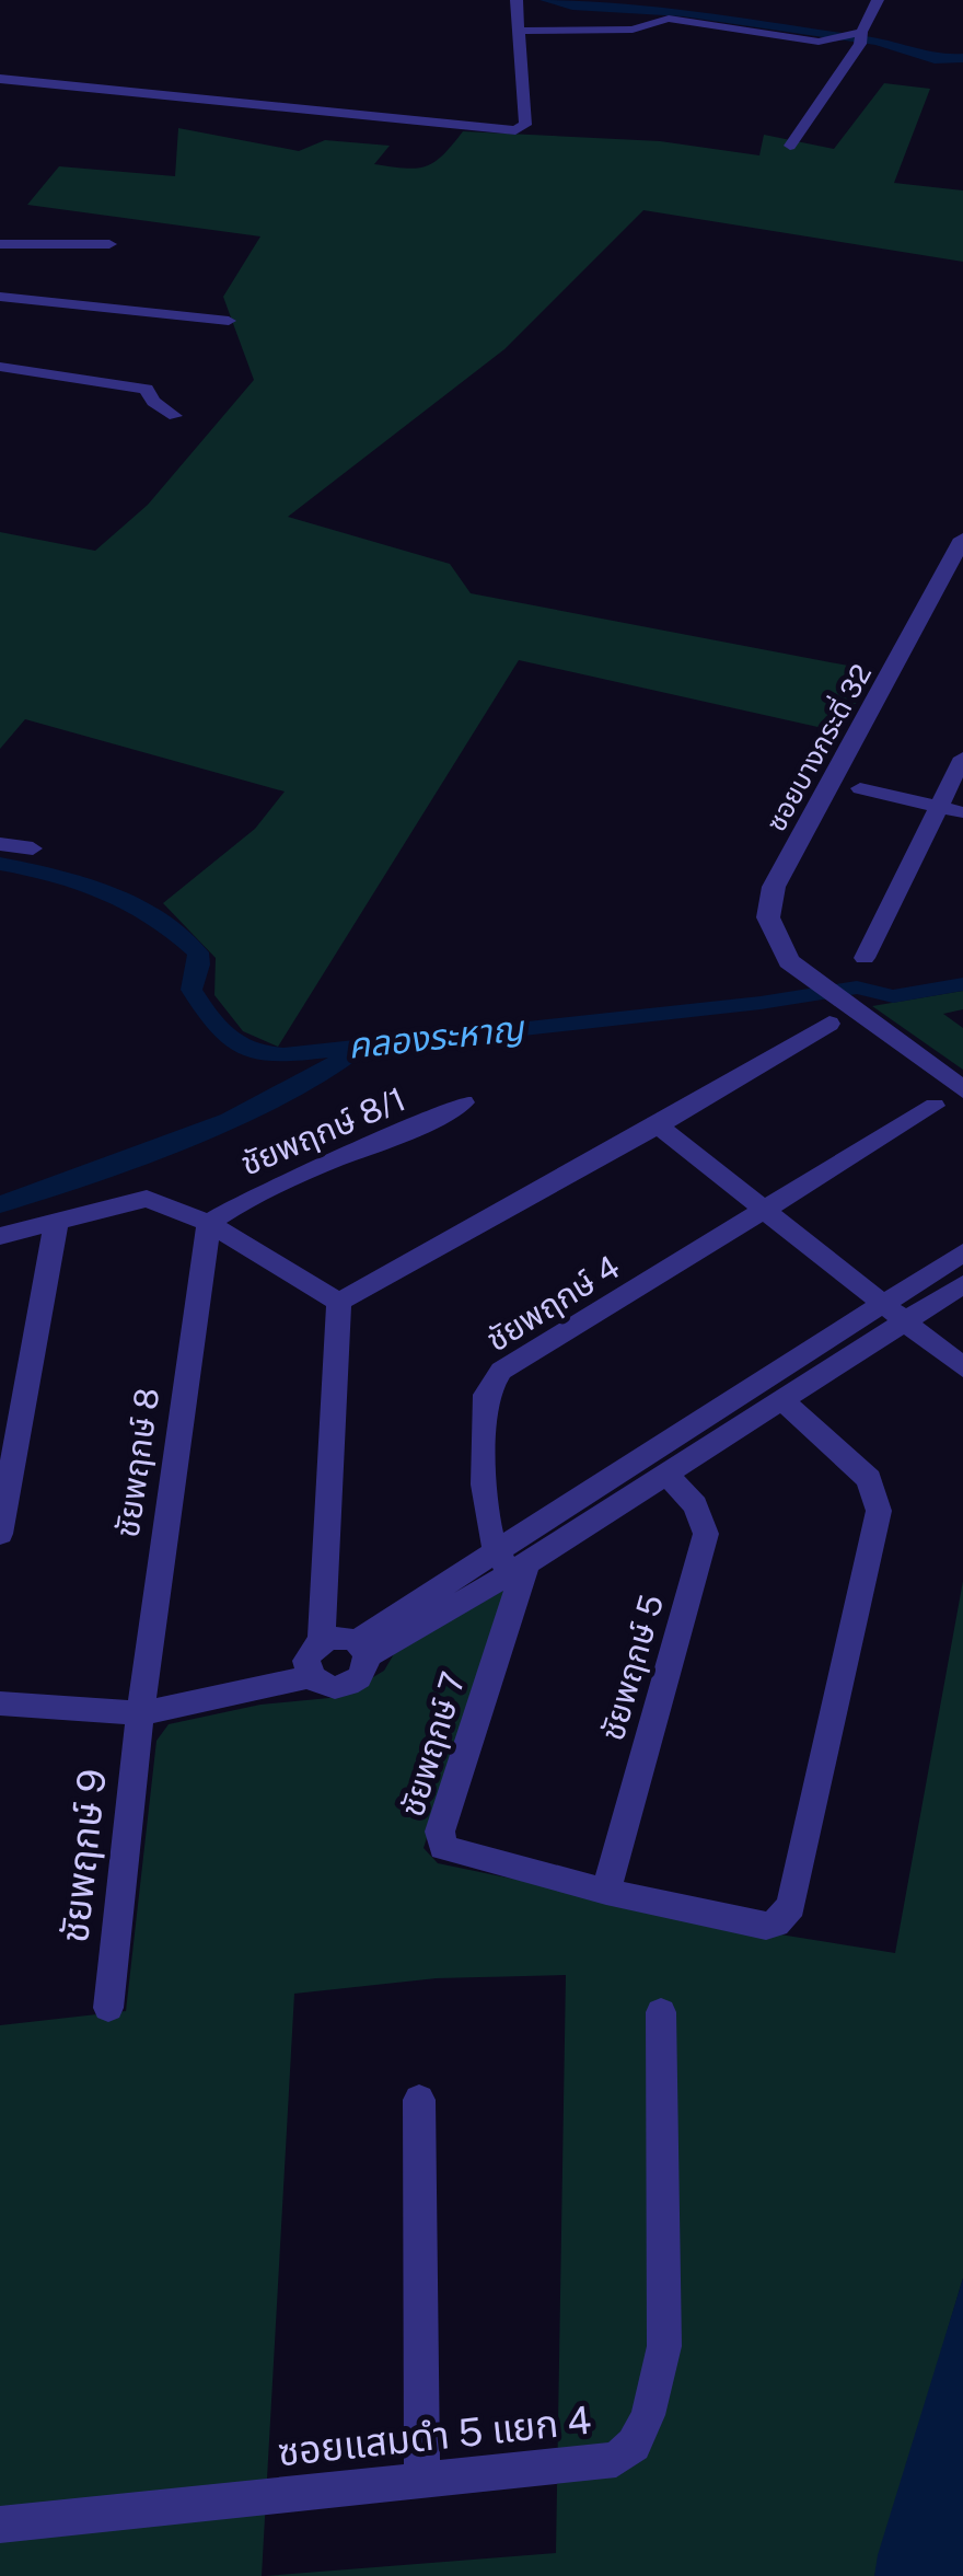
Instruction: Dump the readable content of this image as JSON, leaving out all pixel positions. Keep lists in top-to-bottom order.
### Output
{
  "streets": {
    "street": [
      "ซอยบางกระดี่ 32",
      "ชัยพฤกษ์ 8/1",
      "ชัยพฤกษ์ 4",
      "ชัยพฤกษ์ 8",
      "ชัยพฤกษ์ 5",
      "ชัยพฤกษ์ 7",
      "ชัยพฤกษ์ 9",
      "ซอยแสมดำ 5 แยก 4"
    ]
  },
  "crossings": [
    ["ชัยพฤกษ์ 8/1", "ชัยพฤกษ์ 8"],
    ["ชัยพฤกษ์ 4", "ชัยพฤกษ์ 7"],
    ["ชัยพฤกษ์ 8", "ชัยพฤกษ์ 9"],
    ["ชัยพฤกษ์ 5", "ชัยพฤกษ์ 7"]
  ],
  "water": ["คลองระหาญ"]
}
